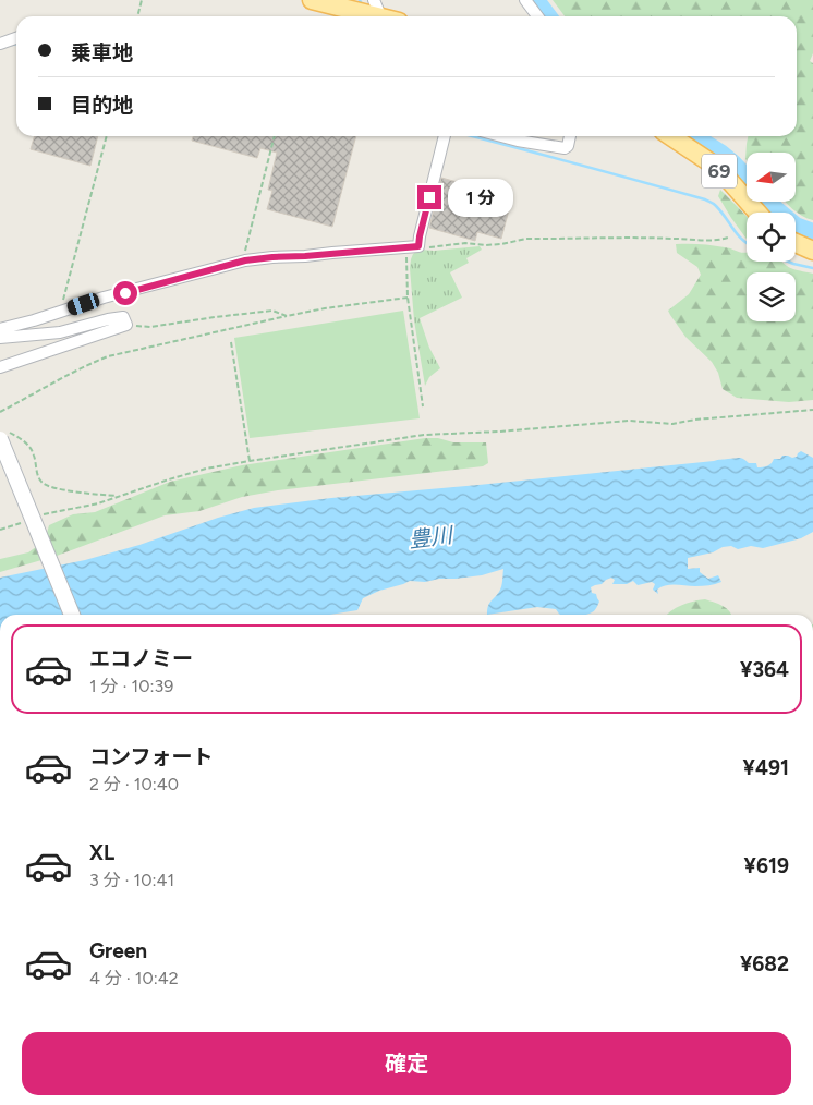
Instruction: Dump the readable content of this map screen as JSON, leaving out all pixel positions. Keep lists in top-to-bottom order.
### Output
{
  "streets": {
    "main road": ["69"]
  },
  "water": ["豊川"],
  "north": "left",
  "page": {
    "banner": ["乗車地", "目的地"],
    "bubble": "1 分",
    "list": [
      {
        "name": "エコノミー",
        "note": "1 分 · 10:39",
        "value": "¥364"
      },
      {
        "name": "コンフォート",
        "note": "2 分 · 10:40",
        "value": "¥491"
      },
      {
        "name": "XL",
        "note": "3 分 · 10:41",
        "value": "¥619"
      },
      {
        "name": "Green",
        "note": "4 分 · 10:42",
        "value": "¥682"
      }
    ],
    "buttons": "確定"
  }
}
